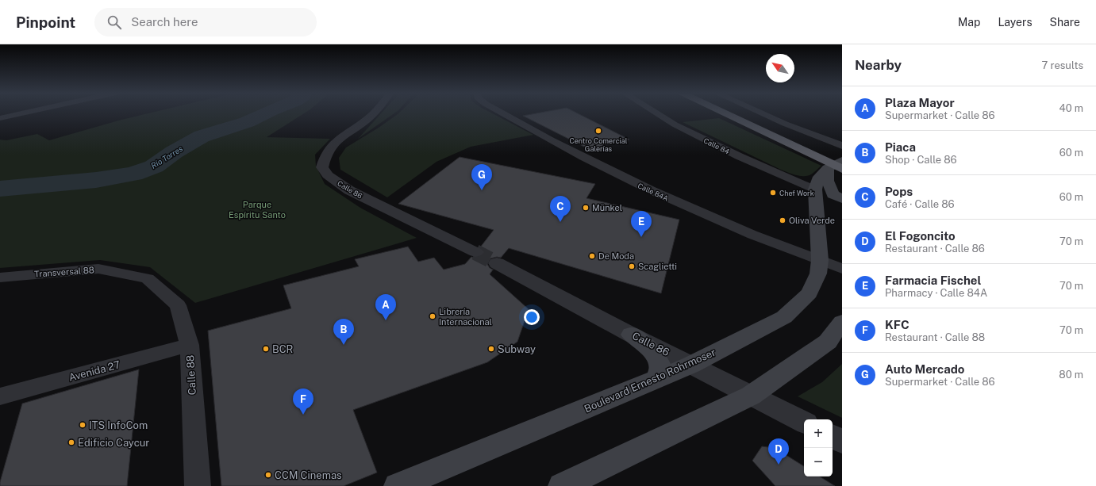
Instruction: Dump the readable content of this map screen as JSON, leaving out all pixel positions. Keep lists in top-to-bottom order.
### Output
{
  "streets": {
    "main road": ["Boulevard Ernesto Rohrmoser"],
    "street": [
      "Calle 84",
      "Calle 86",
      "Calle 84A",
      "Transversal 88",
      "Avenida 27",
      "Calle 88"
    ]
  },
  "crossings": [
    ["Calle 84", "Boulevard Ernesto Rohrmoser"],
    ["Calle 86", "Boulevard Ernesto Rohrmoser"],
    ["Calle 84A", "Boulevard Ernesto Rohrmoser"],
    ["Transversal 88", "Calle 88"],
    ["Avenida 27", "Calle 88"]
  ],
  "water": ["Río Torres"],
  "parks": ["Parque Espíritu Santo"],
  "places": [
    "Centro Comercial Galerías",
    "Chef Work",
    "Münkel",
    "Oliva Verde",
    "De Moda",
    "Scaglietti",
    "Librería Internacional",
    "BCR",
    "Subway",
    "ITS InfoCom",
    "Edificio Caycur",
    "CCM Cinemas"
  ],
  "north": "top left",
  "page": {
    "header": "Pinpoint",
    "search": "Search here",
    "nav": ["Map", "Layers", "Share"],
    "heading": ["Nearby", "7 results"],
    "list": [
      {
        "mark": "A",
        "name": "Plaza Mayor",
        "note": "Supermarket · Calle 86",
        "value": "40 m"
      },
      {
        "mark": "B",
        "name": "Piaca",
        "note": "Shop · Calle 86",
        "value": "60 m"
      },
      {
        "mark": "C",
        "name": "Pops",
        "note": "Café · Calle 86",
        "value": "60 m"
      },
      {
        "mark": "D",
        "name": "El Fogoncito",
        "note": "Restaurant · Calle 86",
        "value": "70 m"
      },
      {
        "mark": "E",
        "name": "Farmacia Fischel",
        "note": "Pharmacy · Calle 84A",
        "value": "70 m"
      },
      {
        "mark": "F",
        "name": "KFC",
        "note": "Restaurant · Calle 88",
        "value": "70 m"
      },
      {
        "mark": "G",
        "name": "Auto Mercado",
        "note": "Supermarket · Calle 86",
        "value": "80 m"
      }
    ],
    "pins": [
      "G",
      "C",
      "E",
      "A",
      "B",
      "F",
      "D"
    ],
    "map_buttons": ["+", "−"]
  }
}
